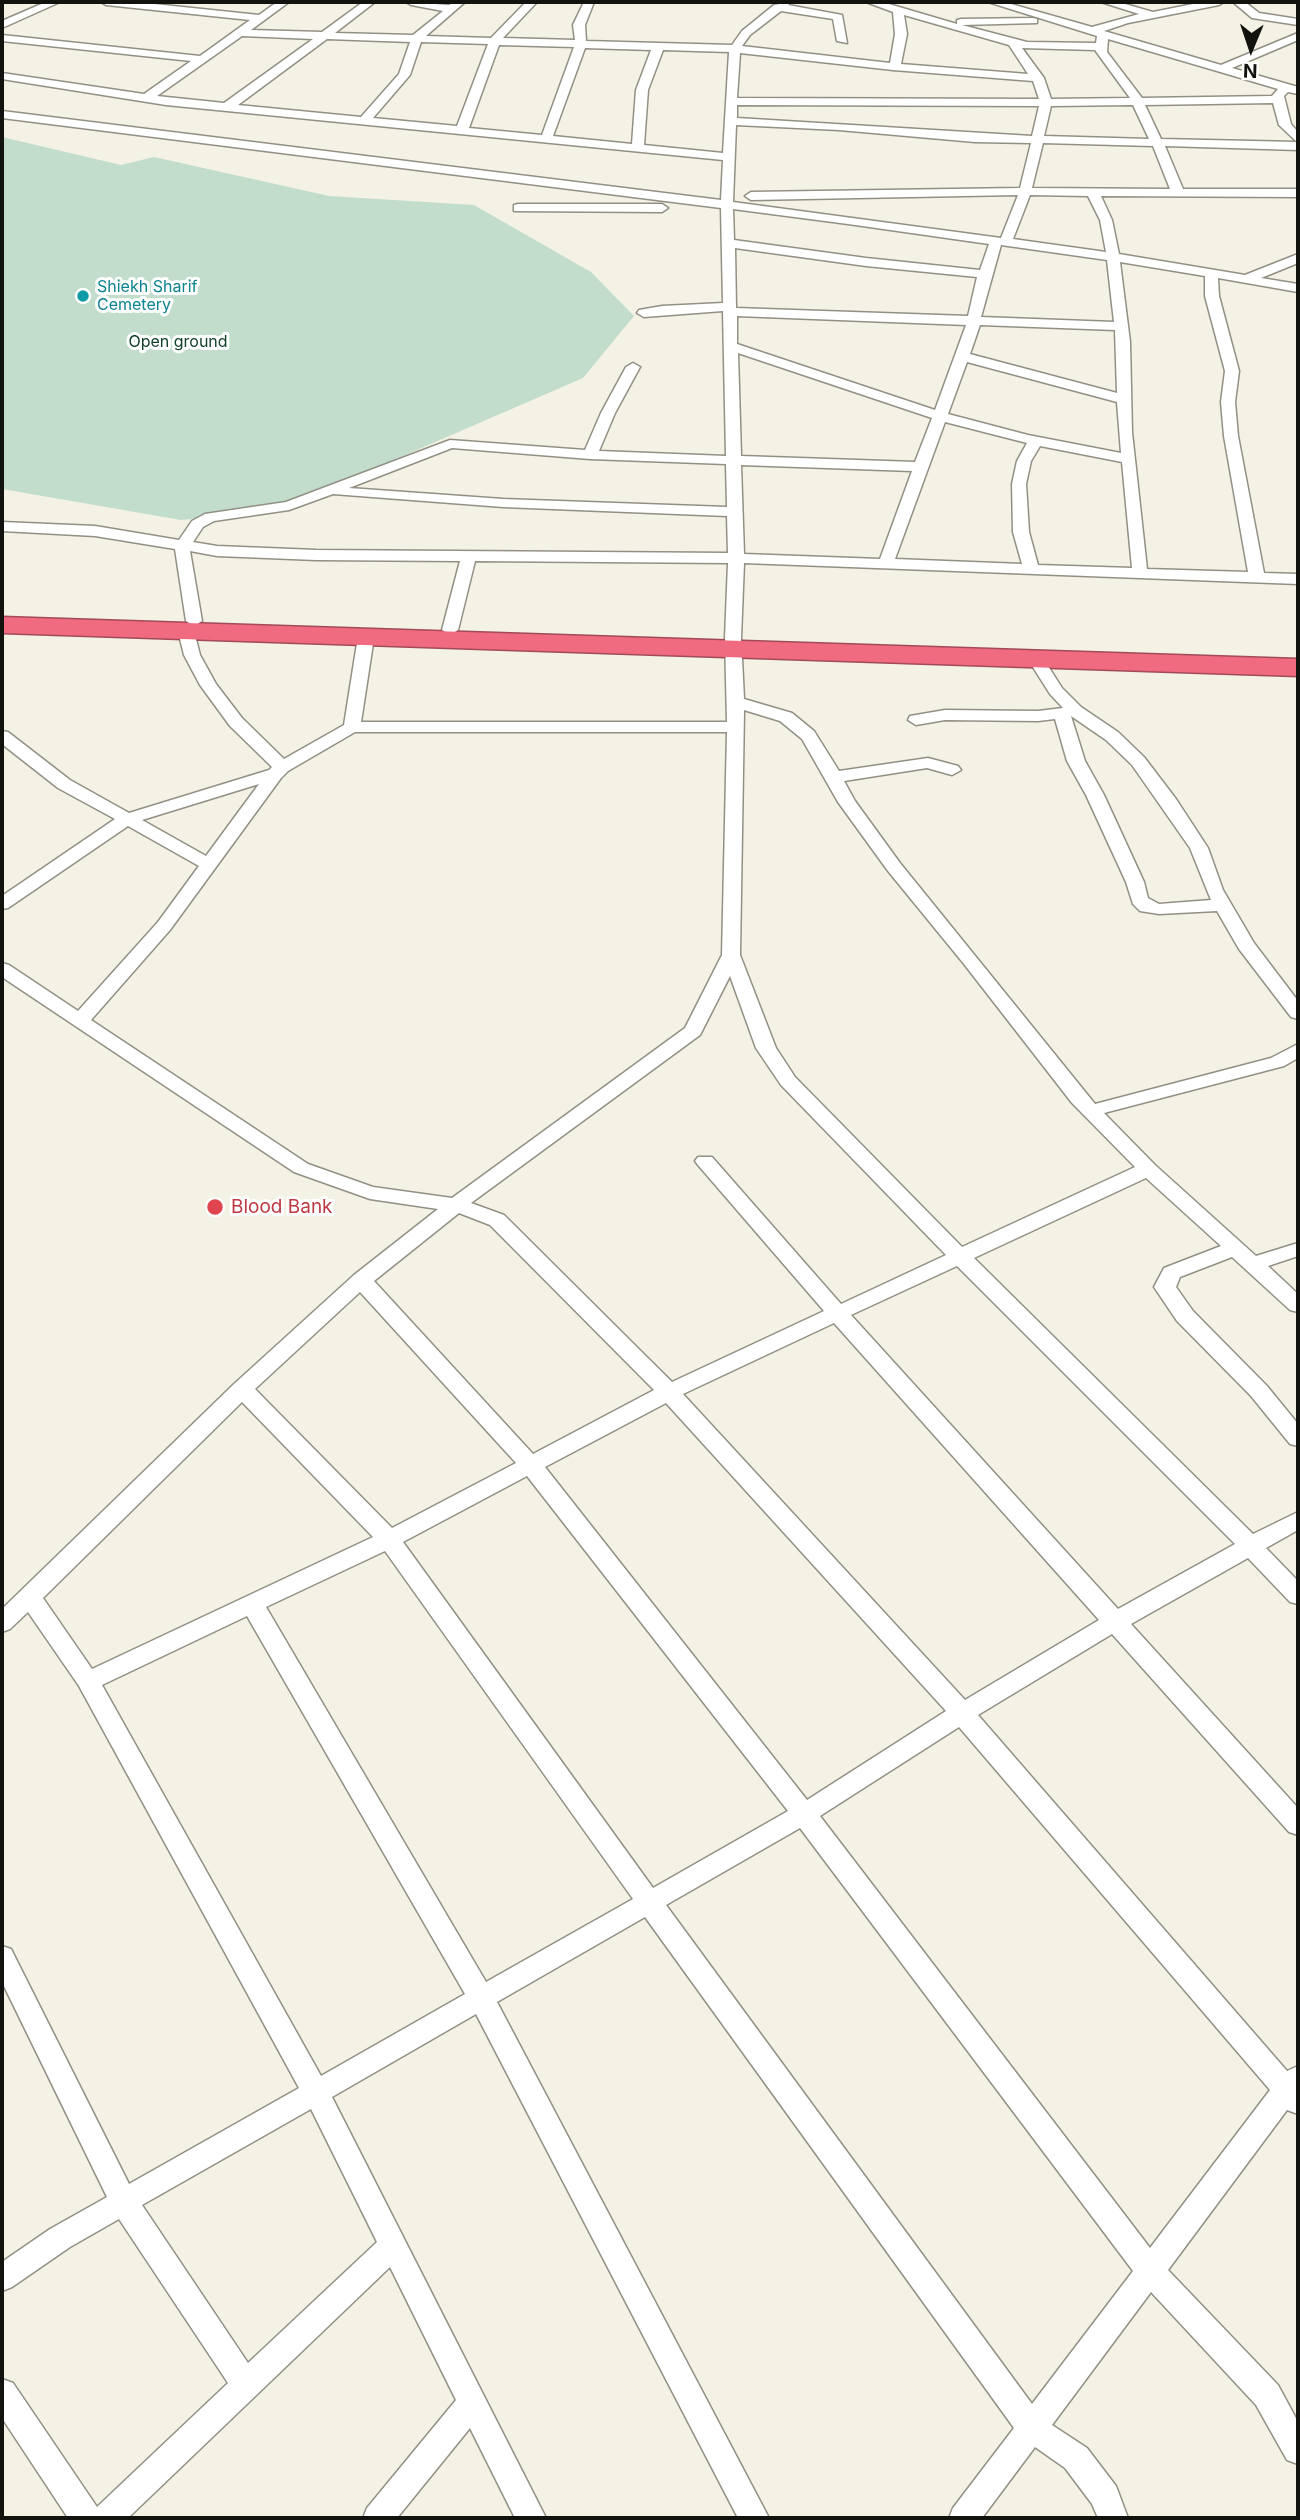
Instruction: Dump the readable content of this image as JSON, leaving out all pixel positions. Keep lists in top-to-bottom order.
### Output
{
  "parks": ["Open ground"],
  "places": ["Shiekh Sharif Cemetery", "Blood Bank"],
  "north": "bottom"
}
